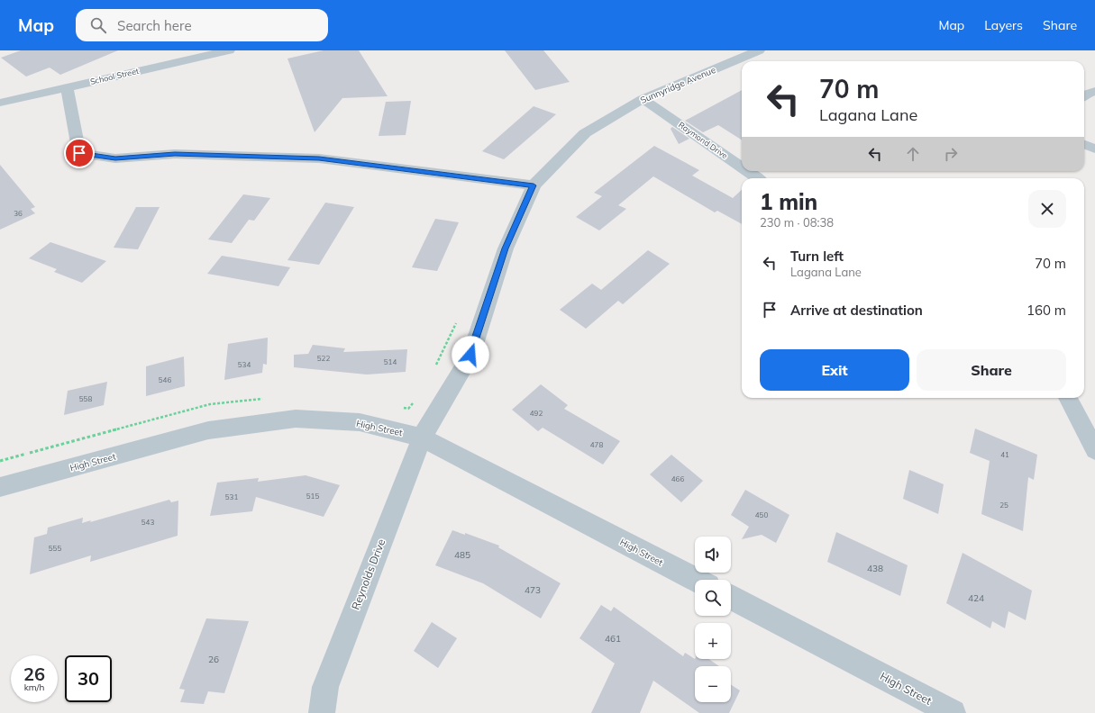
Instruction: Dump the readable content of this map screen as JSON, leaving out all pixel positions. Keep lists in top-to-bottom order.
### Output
{
  "streets": {
    "street": [
      "School Street",
      "Sunnyridge Avenue",
      "Raymond Drive",
      "High Street",
      "Reynolds Drive"
    ]
  },
  "crossings": [
    ["Sunnyridge Avenue", "Raymond Drive"],
    ["Sunnyridge Avenue", "High Street"],
    ["Sunnyridge Avenue", "Reynolds Drive"],
    ["High Street", "Reynolds Drive"]
  ],
  "house_numbers": [
    "36",
    "522",
    "514",
    "534",
    "546",
    "558",
    "492",
    "478",
    "41",
    "466",
    "515",
    "531",
    "25",
    "450",
    "543",
    "555",
    "485",
    "438",
    "473",
    "424",
    "461",
    "26"
  ],
  "page": {
    "header": "Map",
    "search": "Search here",
    "nav": ["Map", "Layers", "Share"],
    "turn": ["70 m", "Lagana Lane"],
    "heading": ["1 min", "230 m · 08:38"],
    "list": [
      {
        "name": "Turn left",
        "note": "Lagana Lane",
        "value": "70 m"
      },
      {
        "name": "Arrive at destination",
        "value": "160 m"
      }
    ],
    "buttons": ["Exit", "Share"],
    "map_buttons": ["+", "−"],
    "speed": "26 km/h",
    "limit": "30"
  }
}
